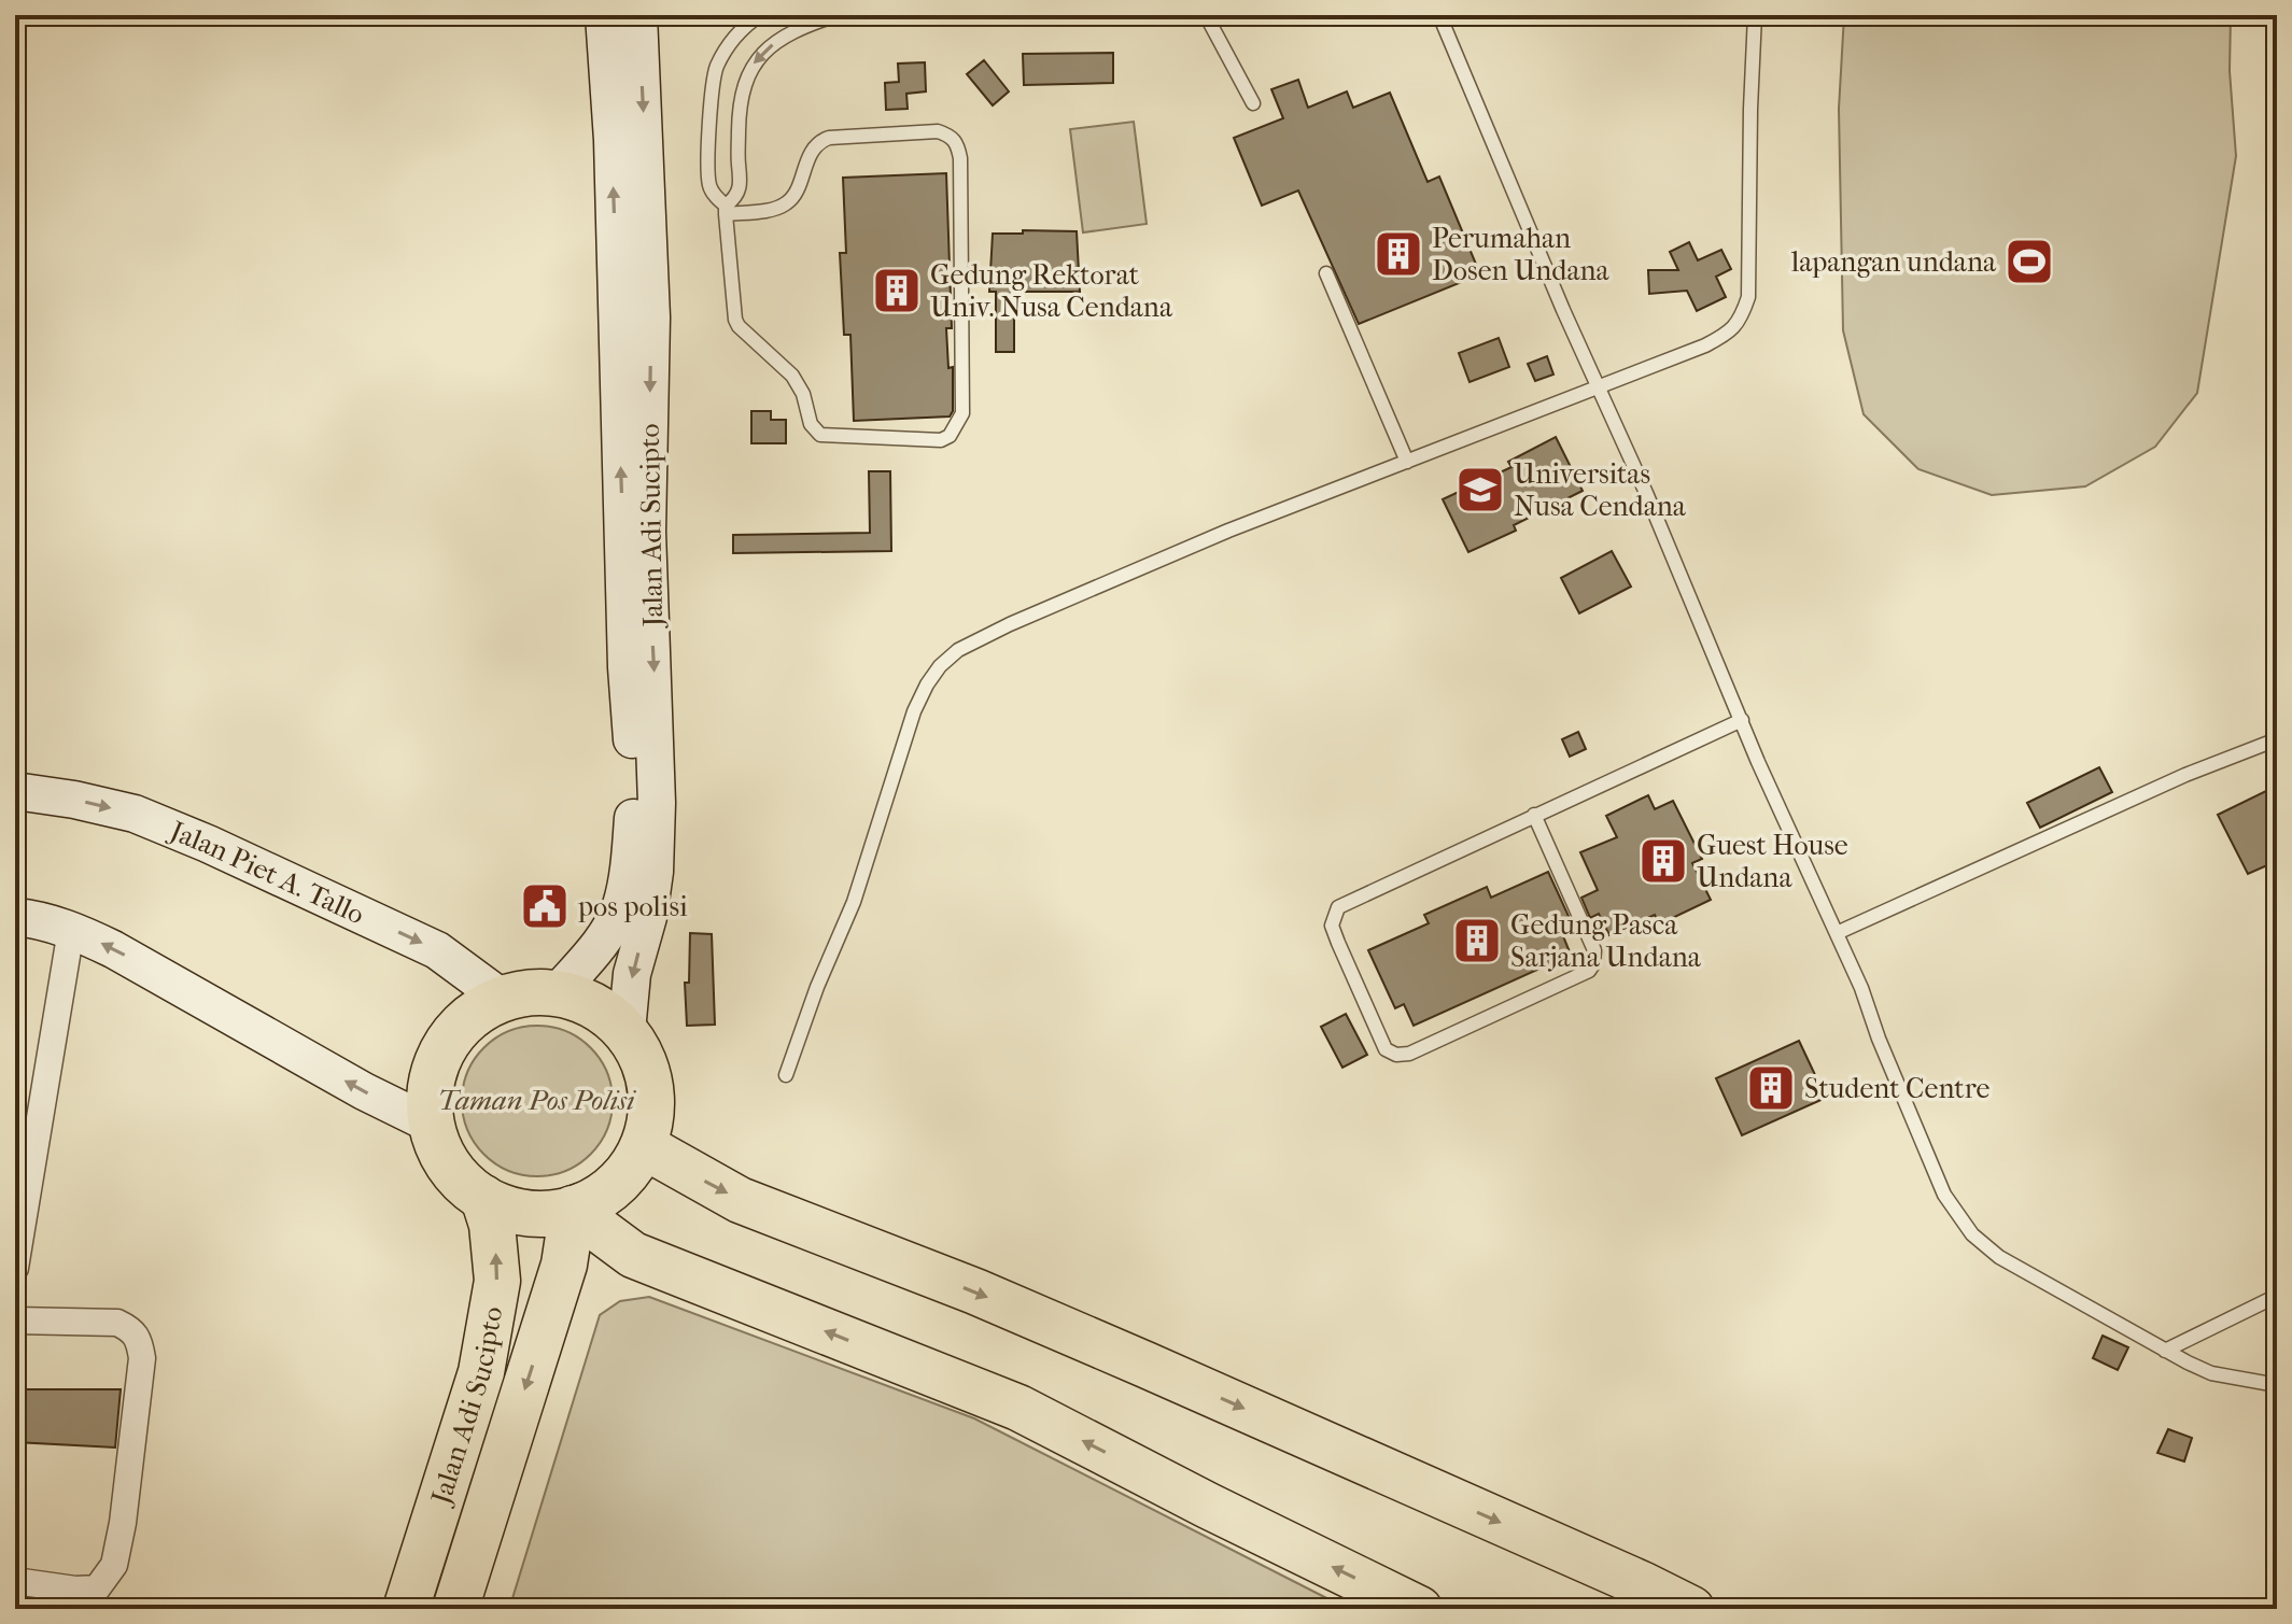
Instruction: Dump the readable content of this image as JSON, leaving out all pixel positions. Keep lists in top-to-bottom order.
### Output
{
  "streets": {
    "highway": ["Jalan Adi Sucipto"],
    "main road": ["Jalan Piet A. Tallo"]
  },
  "crossings": [
    ["Jalan Adi Sucipto", "Jalan Piet A. Tallo"]
  ],
  "parks": ["Taman Pos Polisi"],
  "places": {
    "building": [
      "Perumahan Dosen Undana",
      "Gedung Rektorat Univ. Nusa Cendana",
      "Guest House Undana",
      "Gedung Pasca Sarjana Undana",
      "Student Centre"
    ],
    "sports": ["lapangan undana"],
    "school or university": ["Universitas Nusa Cendana"],
    "public building": ["pos polisi"]
  }
}
